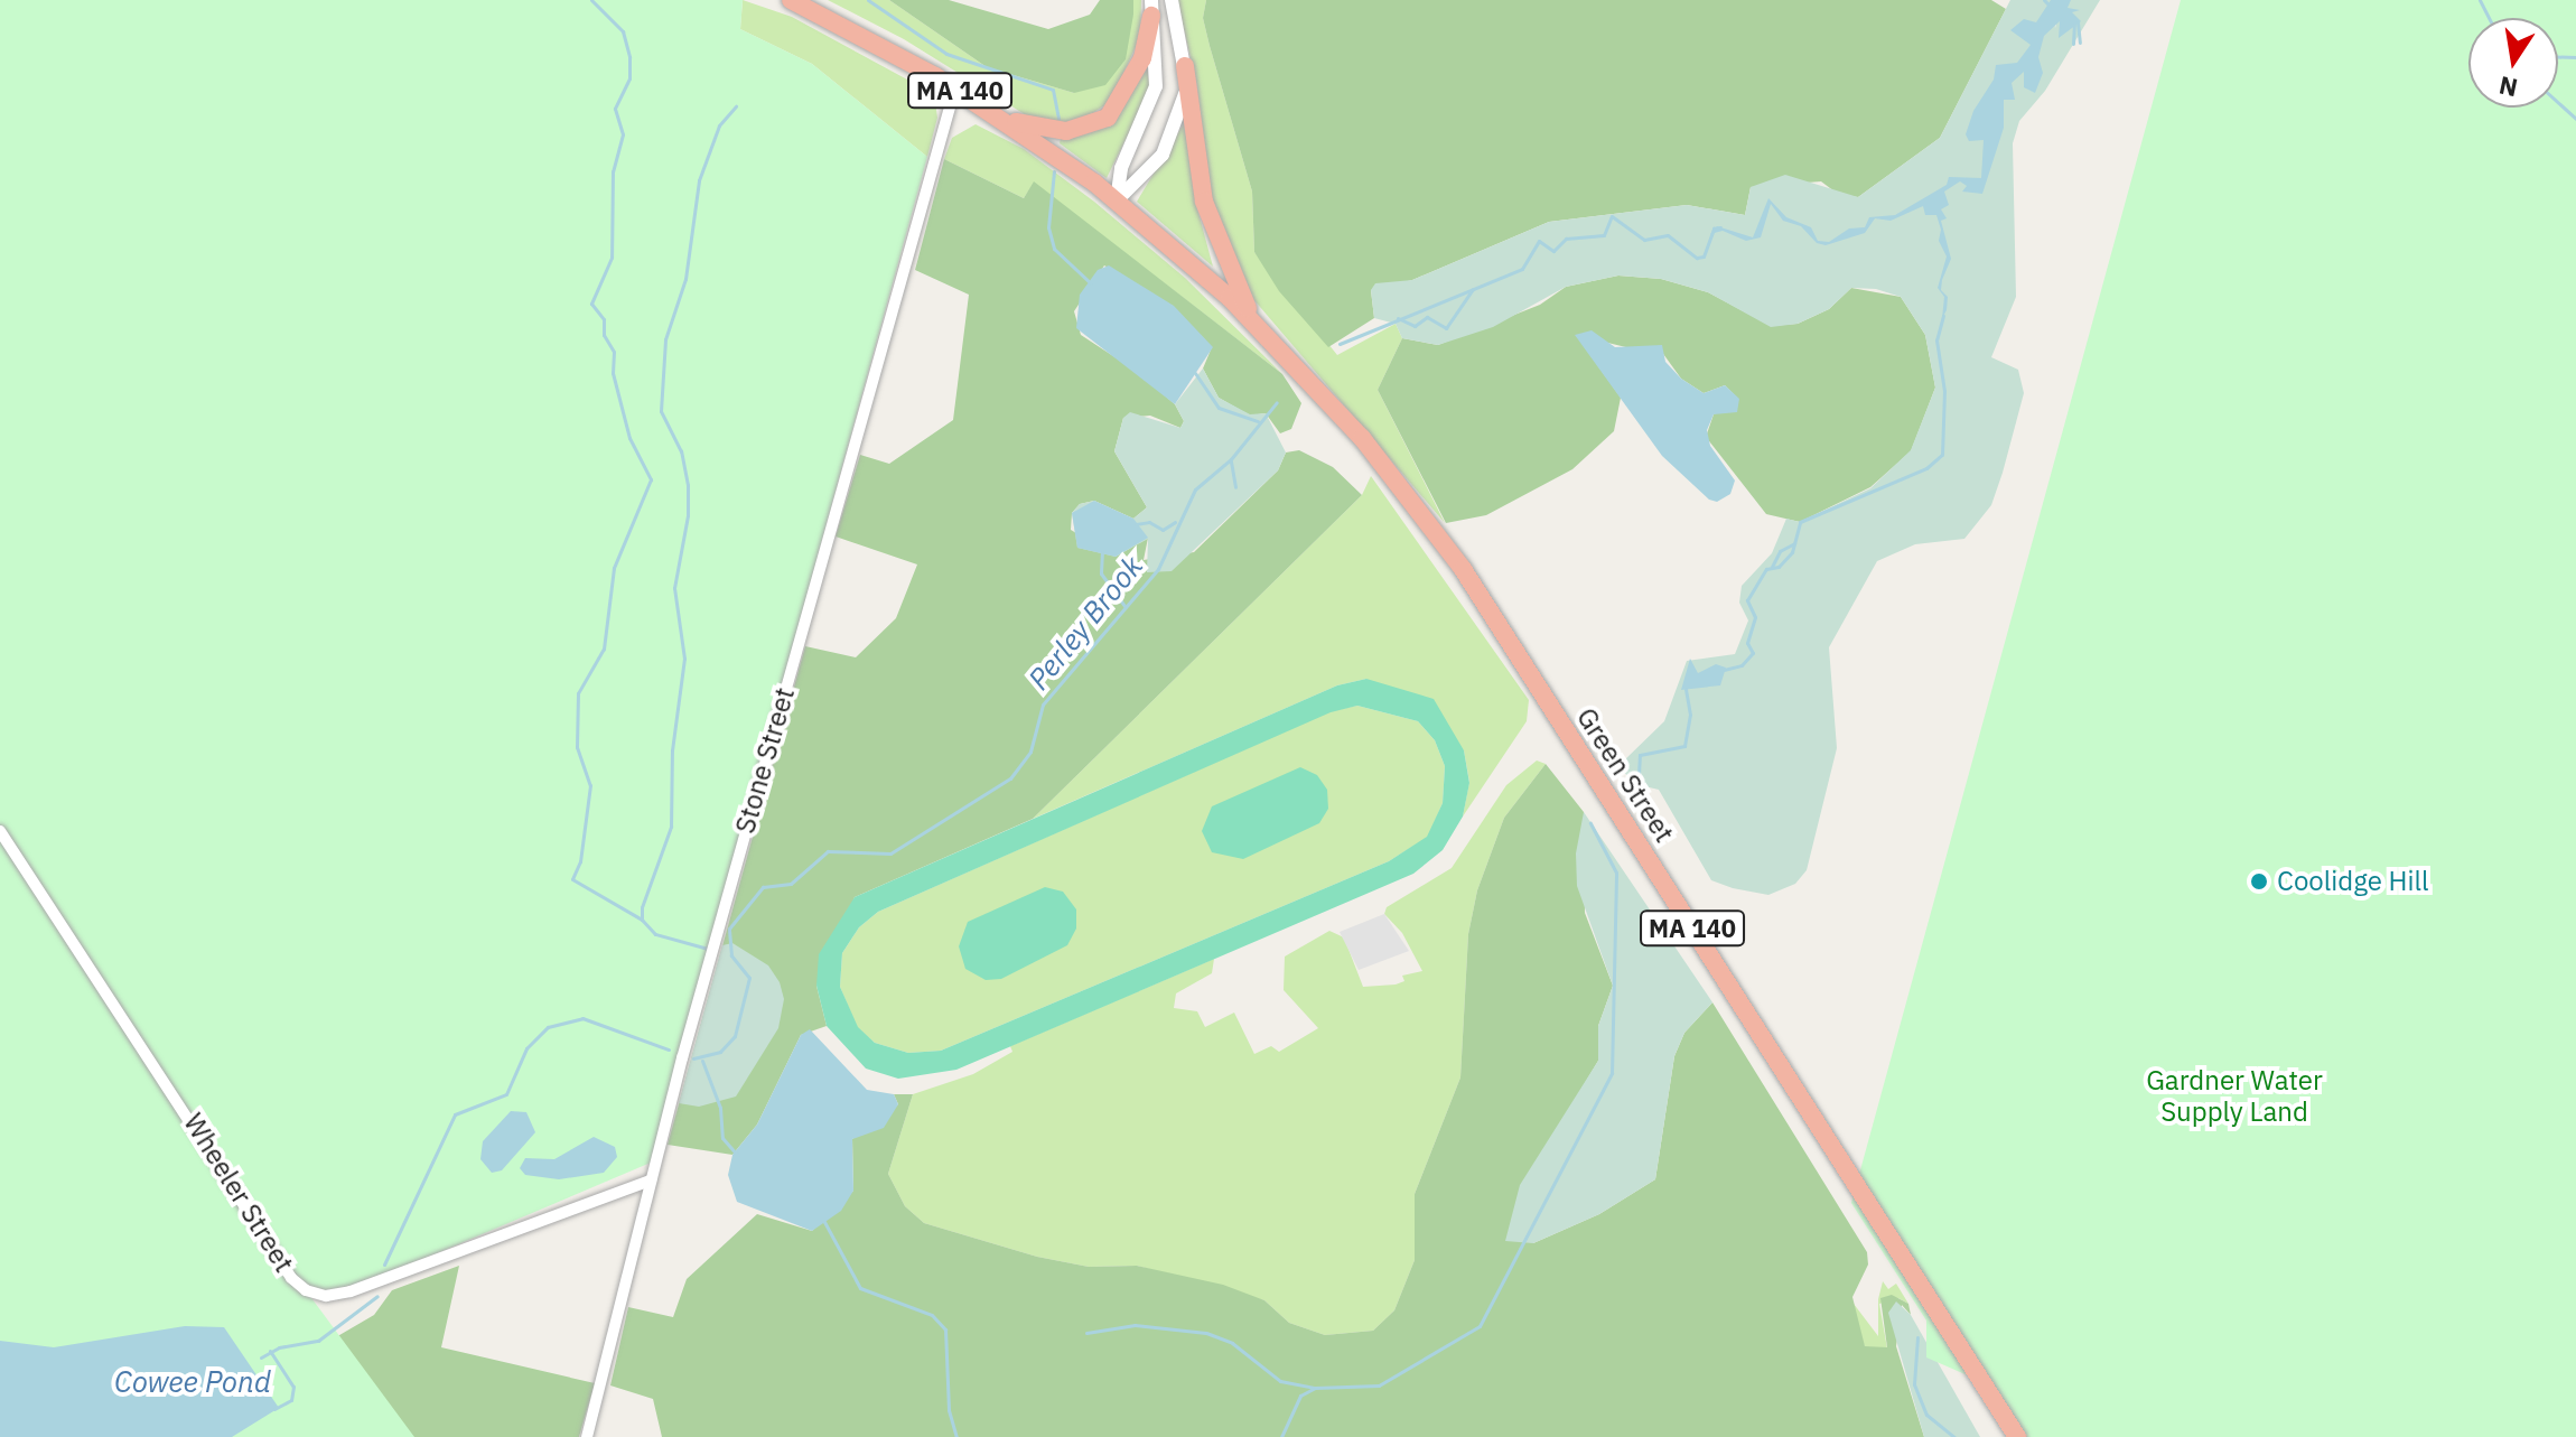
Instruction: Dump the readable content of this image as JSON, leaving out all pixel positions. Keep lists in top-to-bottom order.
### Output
{
  "streets": {
    "highway": ["MA 140", "Green Street"],
    "street": ["Stone Street", "Wheeler Street"]
  },
  "crossings": [
    ["MA 140", "Stone Street"],
    ["MA 140", "Green Street"],
    ["Stone Street", "Wheeler Street"]
  ],
  "water": ["Perley Brook", "Cowee Pond"],
  "parks": ["Gardner Water Supply Land"],
  "places": ["Coolidge Hill"],
  "north": "bottom"
}
